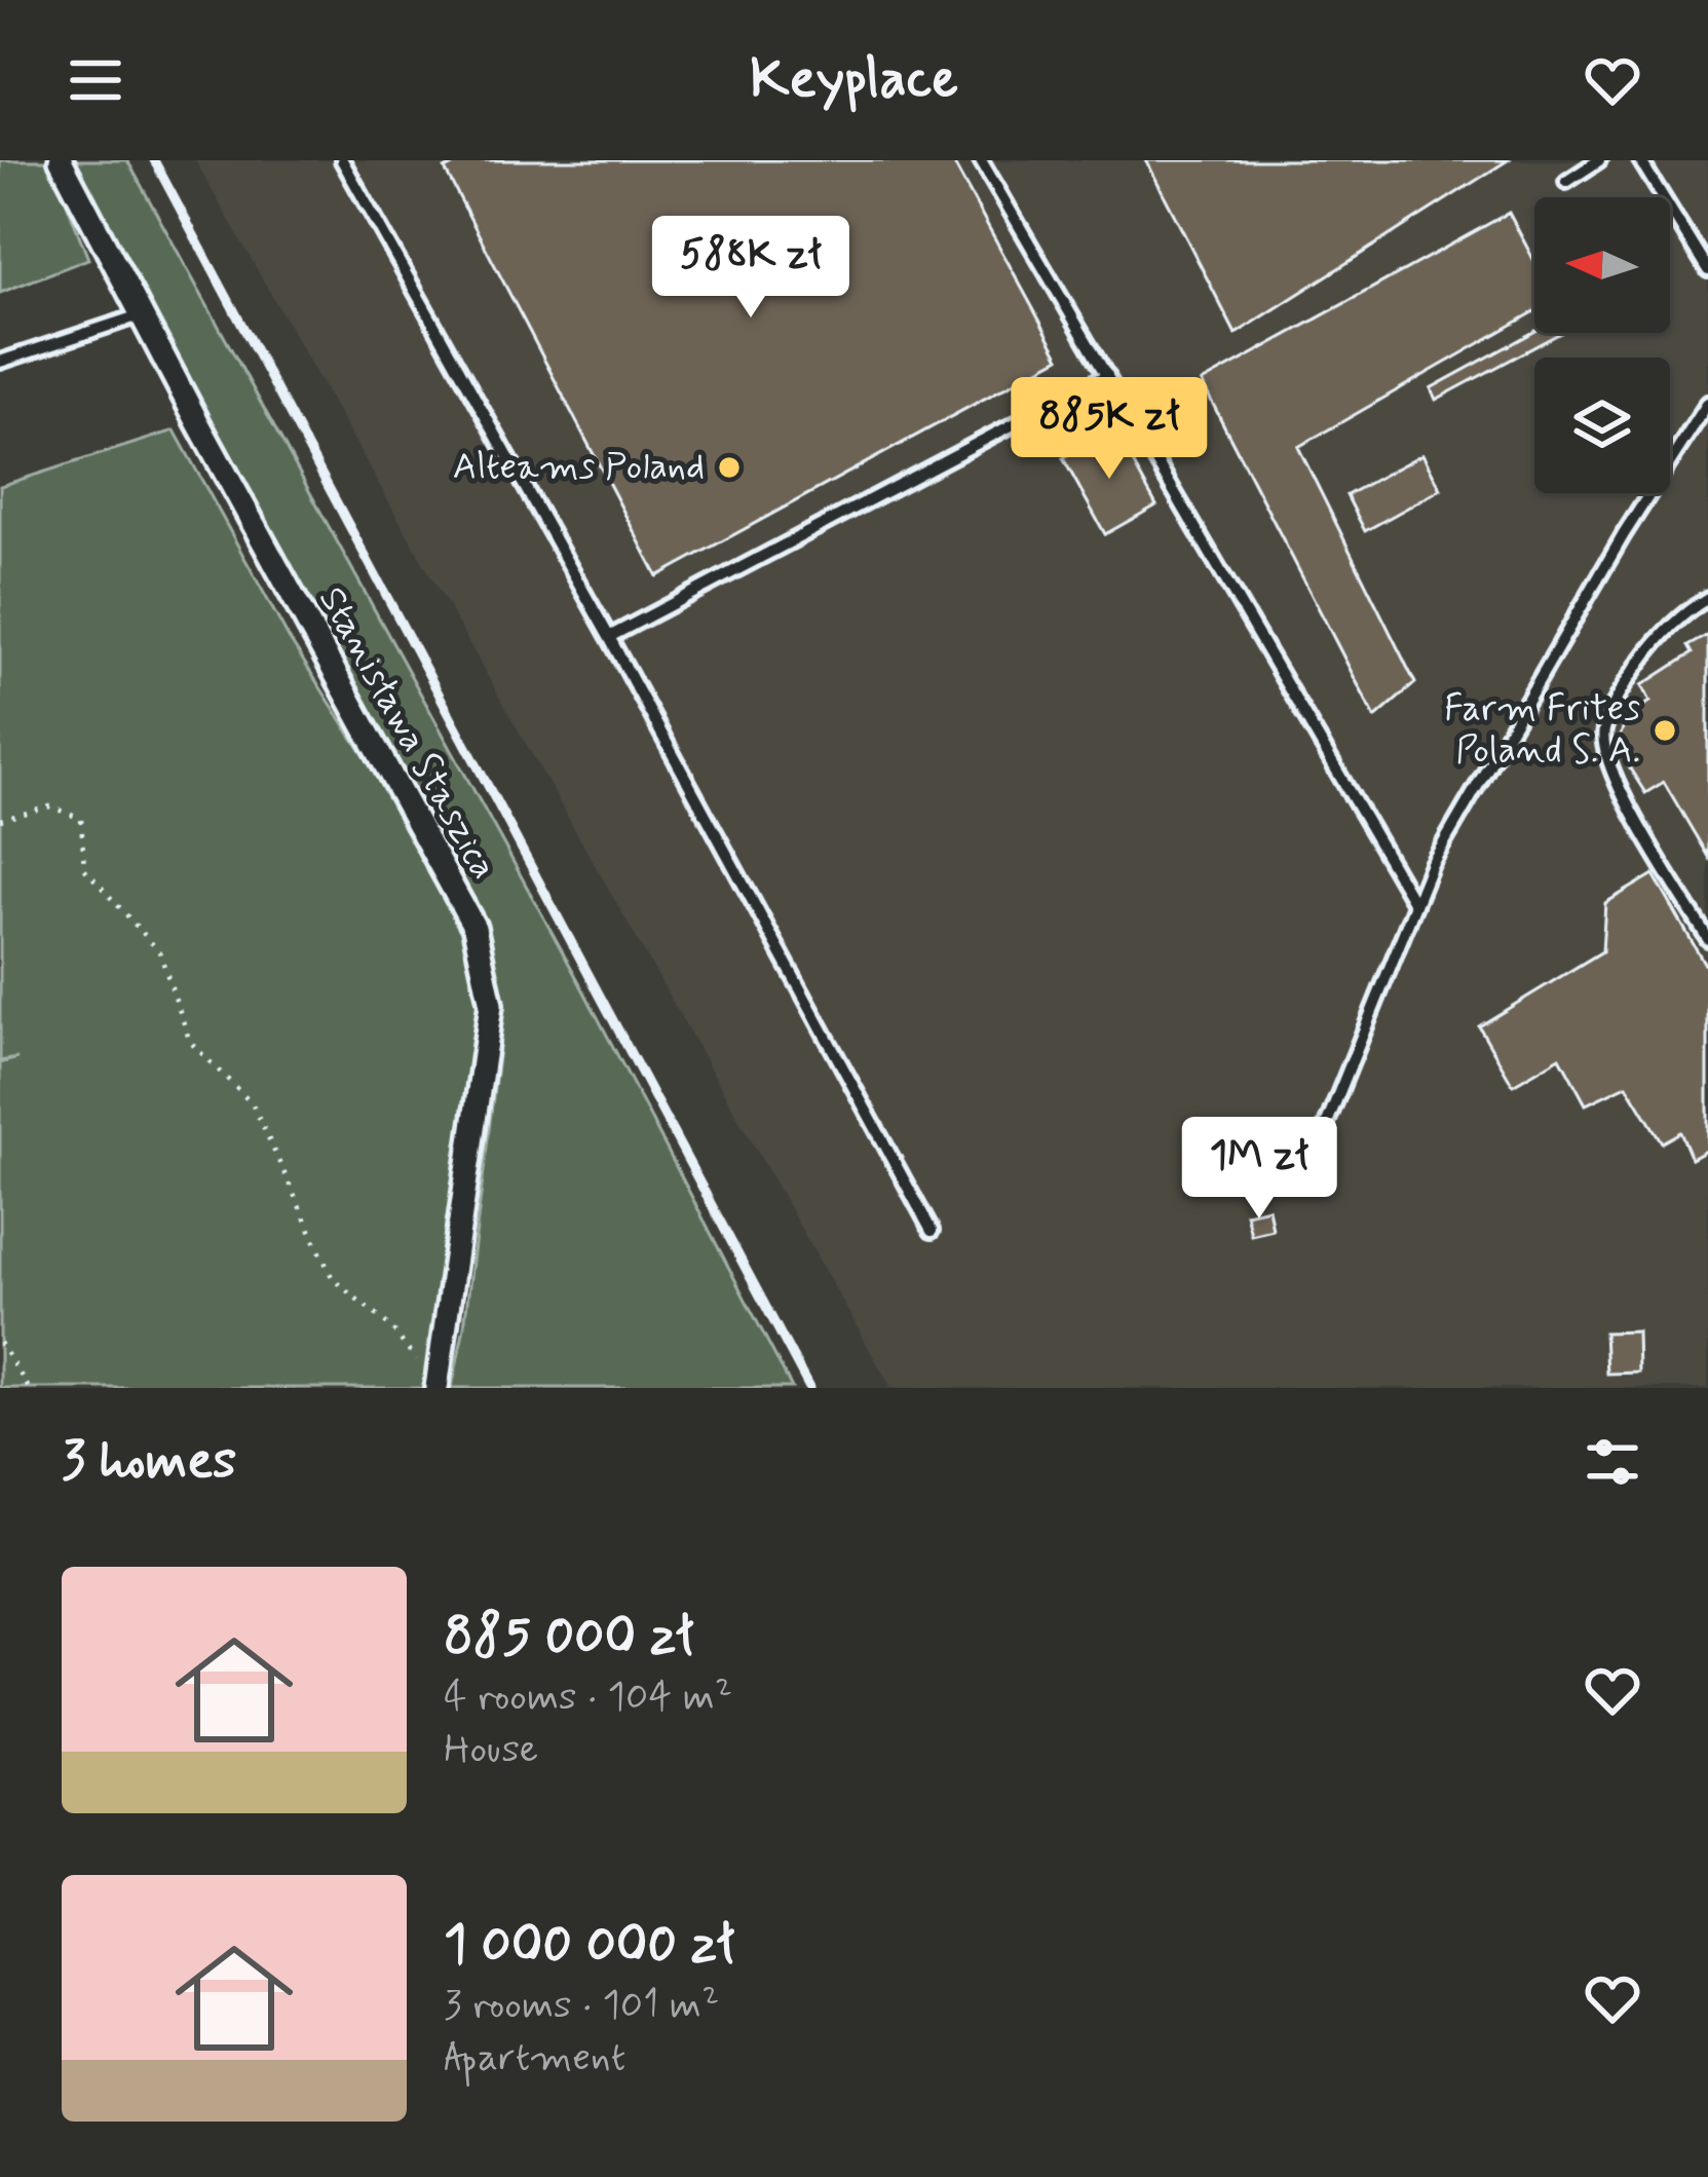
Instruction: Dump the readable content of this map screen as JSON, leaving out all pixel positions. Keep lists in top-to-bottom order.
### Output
{
  "streets": {
    "street": ["Stanisława Staszica"]
  },
  "places": ["Alteams Poland", "Farm Frites Poland S. A."],
  "north": "left",
  "page": {
    "header": "Keyplace",
    "price": ["588K zł", "885K zł", "1M zł"],
    "heading": "3 homes",
    "list": [
      {
        "name": "885 000 zł",
        "note": "4 rooms · 104 m² · House"
      },
      {
        "name": "1 000 000 zł",
        "note": "3 rooms · 101 m² · Apartment"
      }
    ]
  }
}
